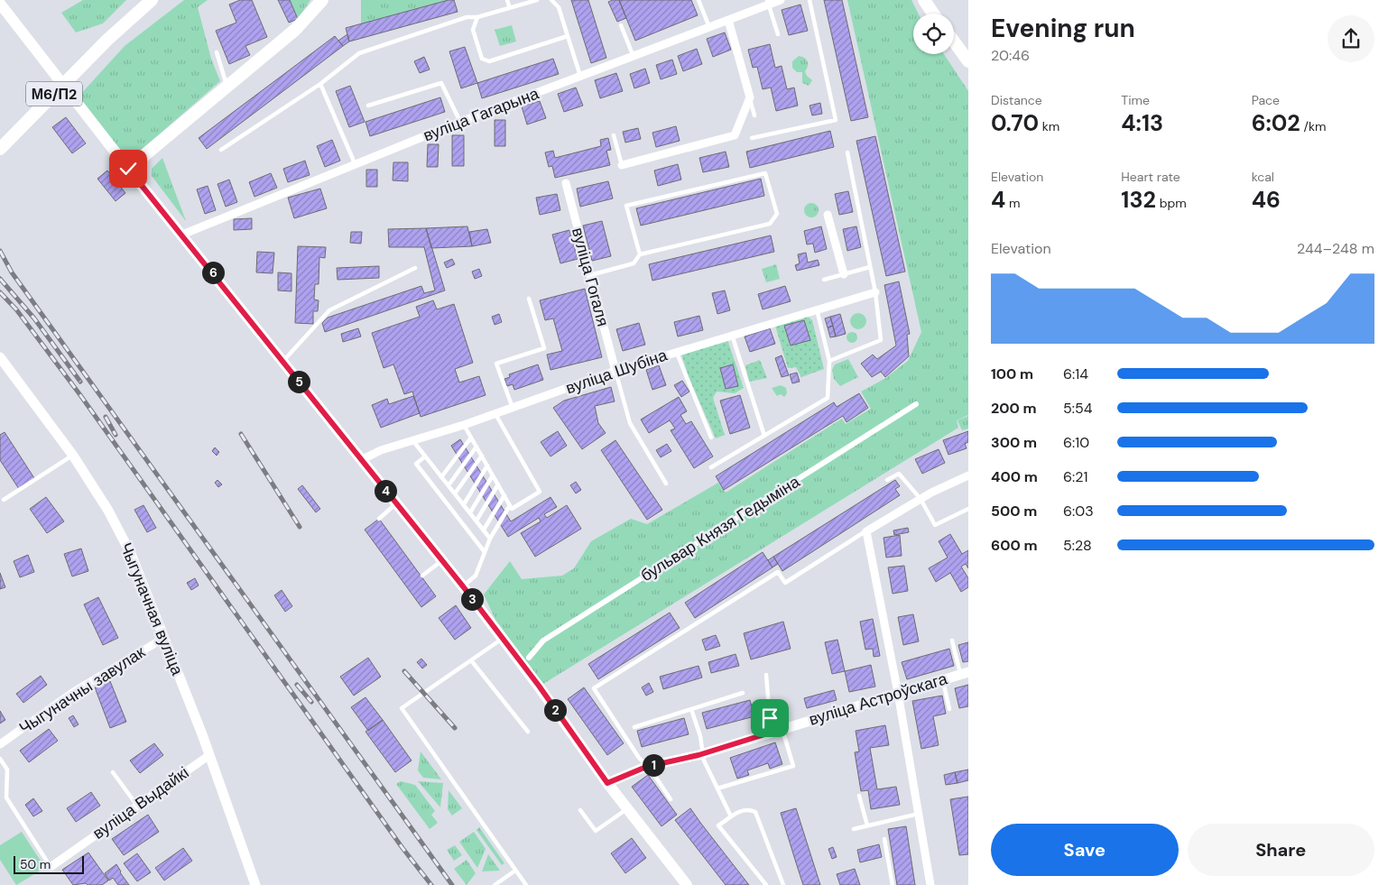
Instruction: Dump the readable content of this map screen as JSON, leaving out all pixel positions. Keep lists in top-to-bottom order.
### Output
{
  "streets": {
    "main road": ["М6/П2"],
    "street": [
      "вуліца Гагарына",
      "вуліца Гогаля",
      "вуліца Шубіна",
      "бульвар Князя Гедыміна",
      "Чыгуначная вуліца",
      "Чыгуначны завулак",
      "вуліца Астроўскага",
      "вуліца Выдайкі"
    ]
  },
  "crossings": [
    ["вуліца Гогаля", "вуліца Шубіна"],
    ["Чыгуначная вуліца", "Чыгуначны завулак"],
    ["Чыгуначная вуліца", "вуліца Выдайкі"]
  ],
  "scale_bar": "50 m",
  "page": {
    "heading": ["Evening run", "20:46"],
    "stats": [
      ["Distance", "0.70 km"],
      ["Time", "4:13"],
      ["Pace", "6:02 /km"],
      ["Elevation", "4 m"],
      ["Heart rate", "132 bpm"],
      ["kcal", "46"]
    ],
    "chart": ["Elevation", "244–248 m"],
    "pins": [
      "6",
      "5",
      "4",
      "3",
      "2",
      "1"
    ],
    "list": [
      {
        "name": "100 m",
        "note": "6:14"
      },
      {
        "name": "200 m",
        "note": "5:54"
      },
      {
        "name": "300 m",
        "note": "6:10"
      },
      {
        "name": "400 m",
        "note": "6:21"
      },
      {
        "name": "500 m",
        "note": "6:03"
      },
      {
        "name": "600 m",
        "note": "5:28"
      }
    ],
    "buttons": ["Save", "Share"],
    "scale": "50 m"
  }
}
